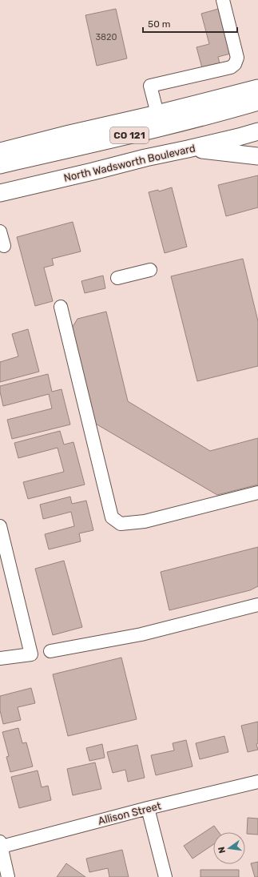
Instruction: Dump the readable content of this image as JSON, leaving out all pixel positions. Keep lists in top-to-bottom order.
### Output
{
  "streets": {
    "main road": ["CO 121", "North Wadsworth Boulevard"],
    "street": ["Allison Street"]
  },
  "house_numbers": ["3820"],
  "scale_bar": "50 m",
  "north": "left"
}
